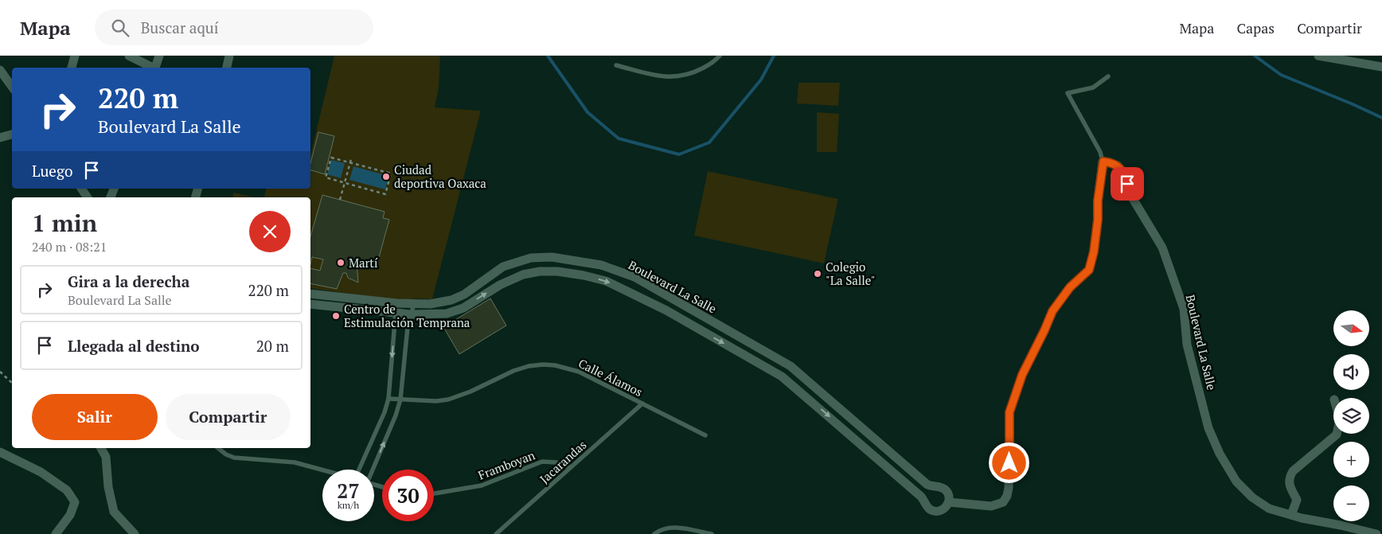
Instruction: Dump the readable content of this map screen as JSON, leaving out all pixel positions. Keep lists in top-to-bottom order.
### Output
{
  "streets": {
    "street": ["Boulevard La Salle"],
    "lane": ["Calle Álamos", "Jacarandas", "Framboyan"]
  },
  "crossings": [
    ["Calle Álamos", "Jacarandas"],
    ["Jacarandas", "Framboyan"]
  ],
  "places": [
    "Ciudad deportiva Oaxaca",
    "Martí",
    "Colegio \"La Salle\"",
    "Centro de Estimulación Temprana"
  ],
  "north": "right",
  "page": {
    "header": "Mapa",
    "search": "Buscar aquí",
    "nav": ["Mapa", "Capas", "Compartir"],
    "turn": ["220 m", "Boulevard La Salle"],
    "then": "Luego",
    "heading": ["1 min", "240 m · 08:21"],
    "list": [
      {
        "name": "Gira a la derecha",
        "note": "Boulevard La Salle",
        "value": "220 m"
      },
      {
        "name": "Llegada al destino",
        "value": "20 m"
      }
    ],
    "map_buttons": ["+", "−"],
    "buttons": ["Salir", "Compartir"],
    "speed": "27 km/h",
    "limit": "30"
  }
}
